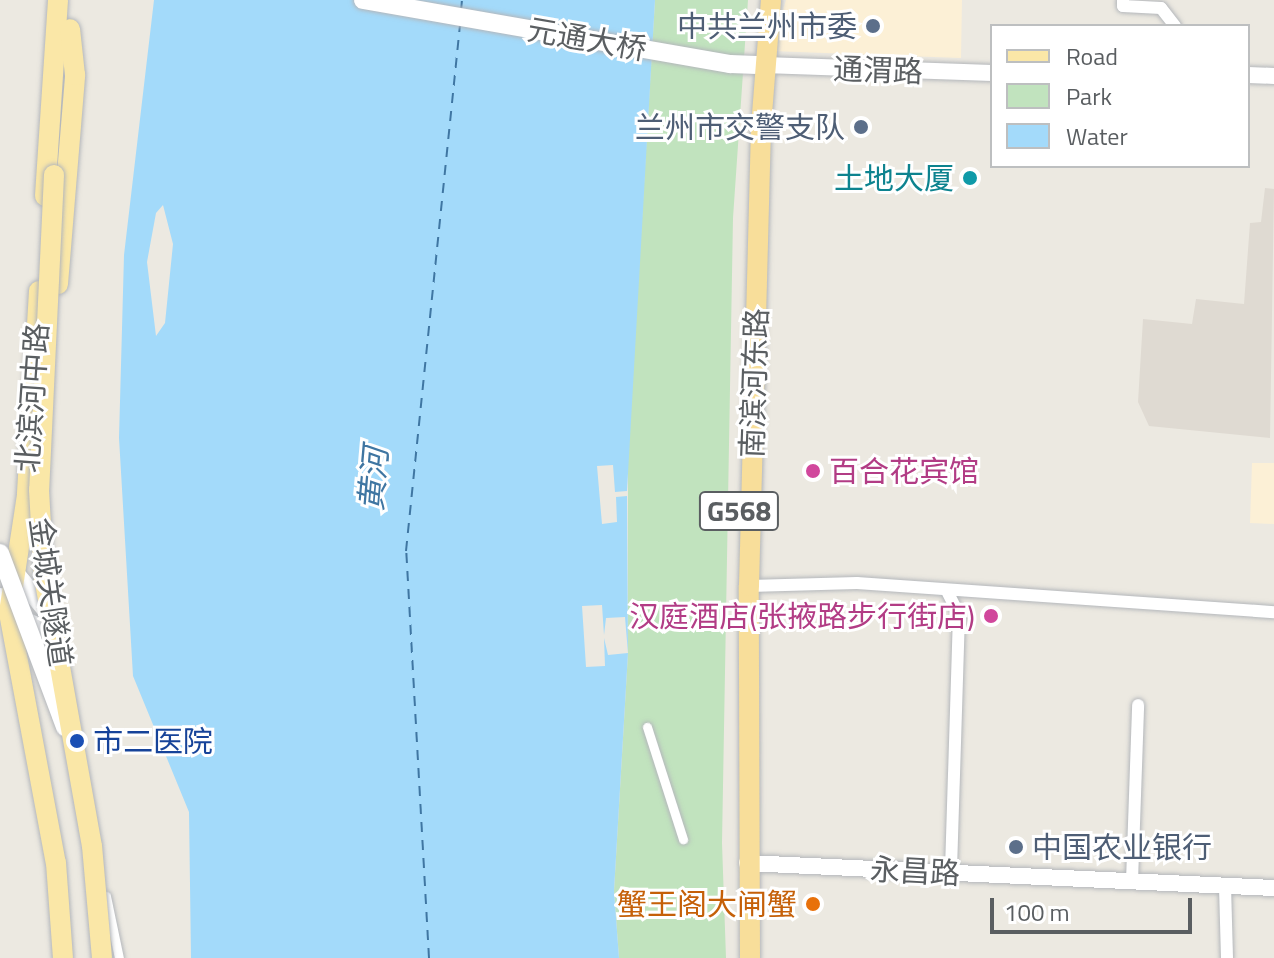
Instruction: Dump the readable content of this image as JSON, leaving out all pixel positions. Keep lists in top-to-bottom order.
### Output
{
  "streets": {
    "highway": ["南滨河东路", "G568"],
    "main road": ["元通大桥", "北滨河中路", "金城关隧道"],
    "street": ["通渭路", "永昌路"]
  },
  "crossings": [
    ["元通大桥", "通渭路"],
    ["元通大桥", "南滨河东路"],
    ["通渭路", "南滨河东路"],
    ["南滨河东路", "永昌路"]
  ],
  "water": ["黄河"],
  "places": [
    "中共兰州市委",
    "兰州市交警支队",
    "土地大厦",
    "百合花宾馆",
    "汉庭酒店(张掖路步行街店)",
    "市二医院",
    "中国农业银行",
    "蟹王阁大闸蟹"
  ],
  "legend": ["Road", "Park", "Water"],
  "scale_bar": "100 m"
}
